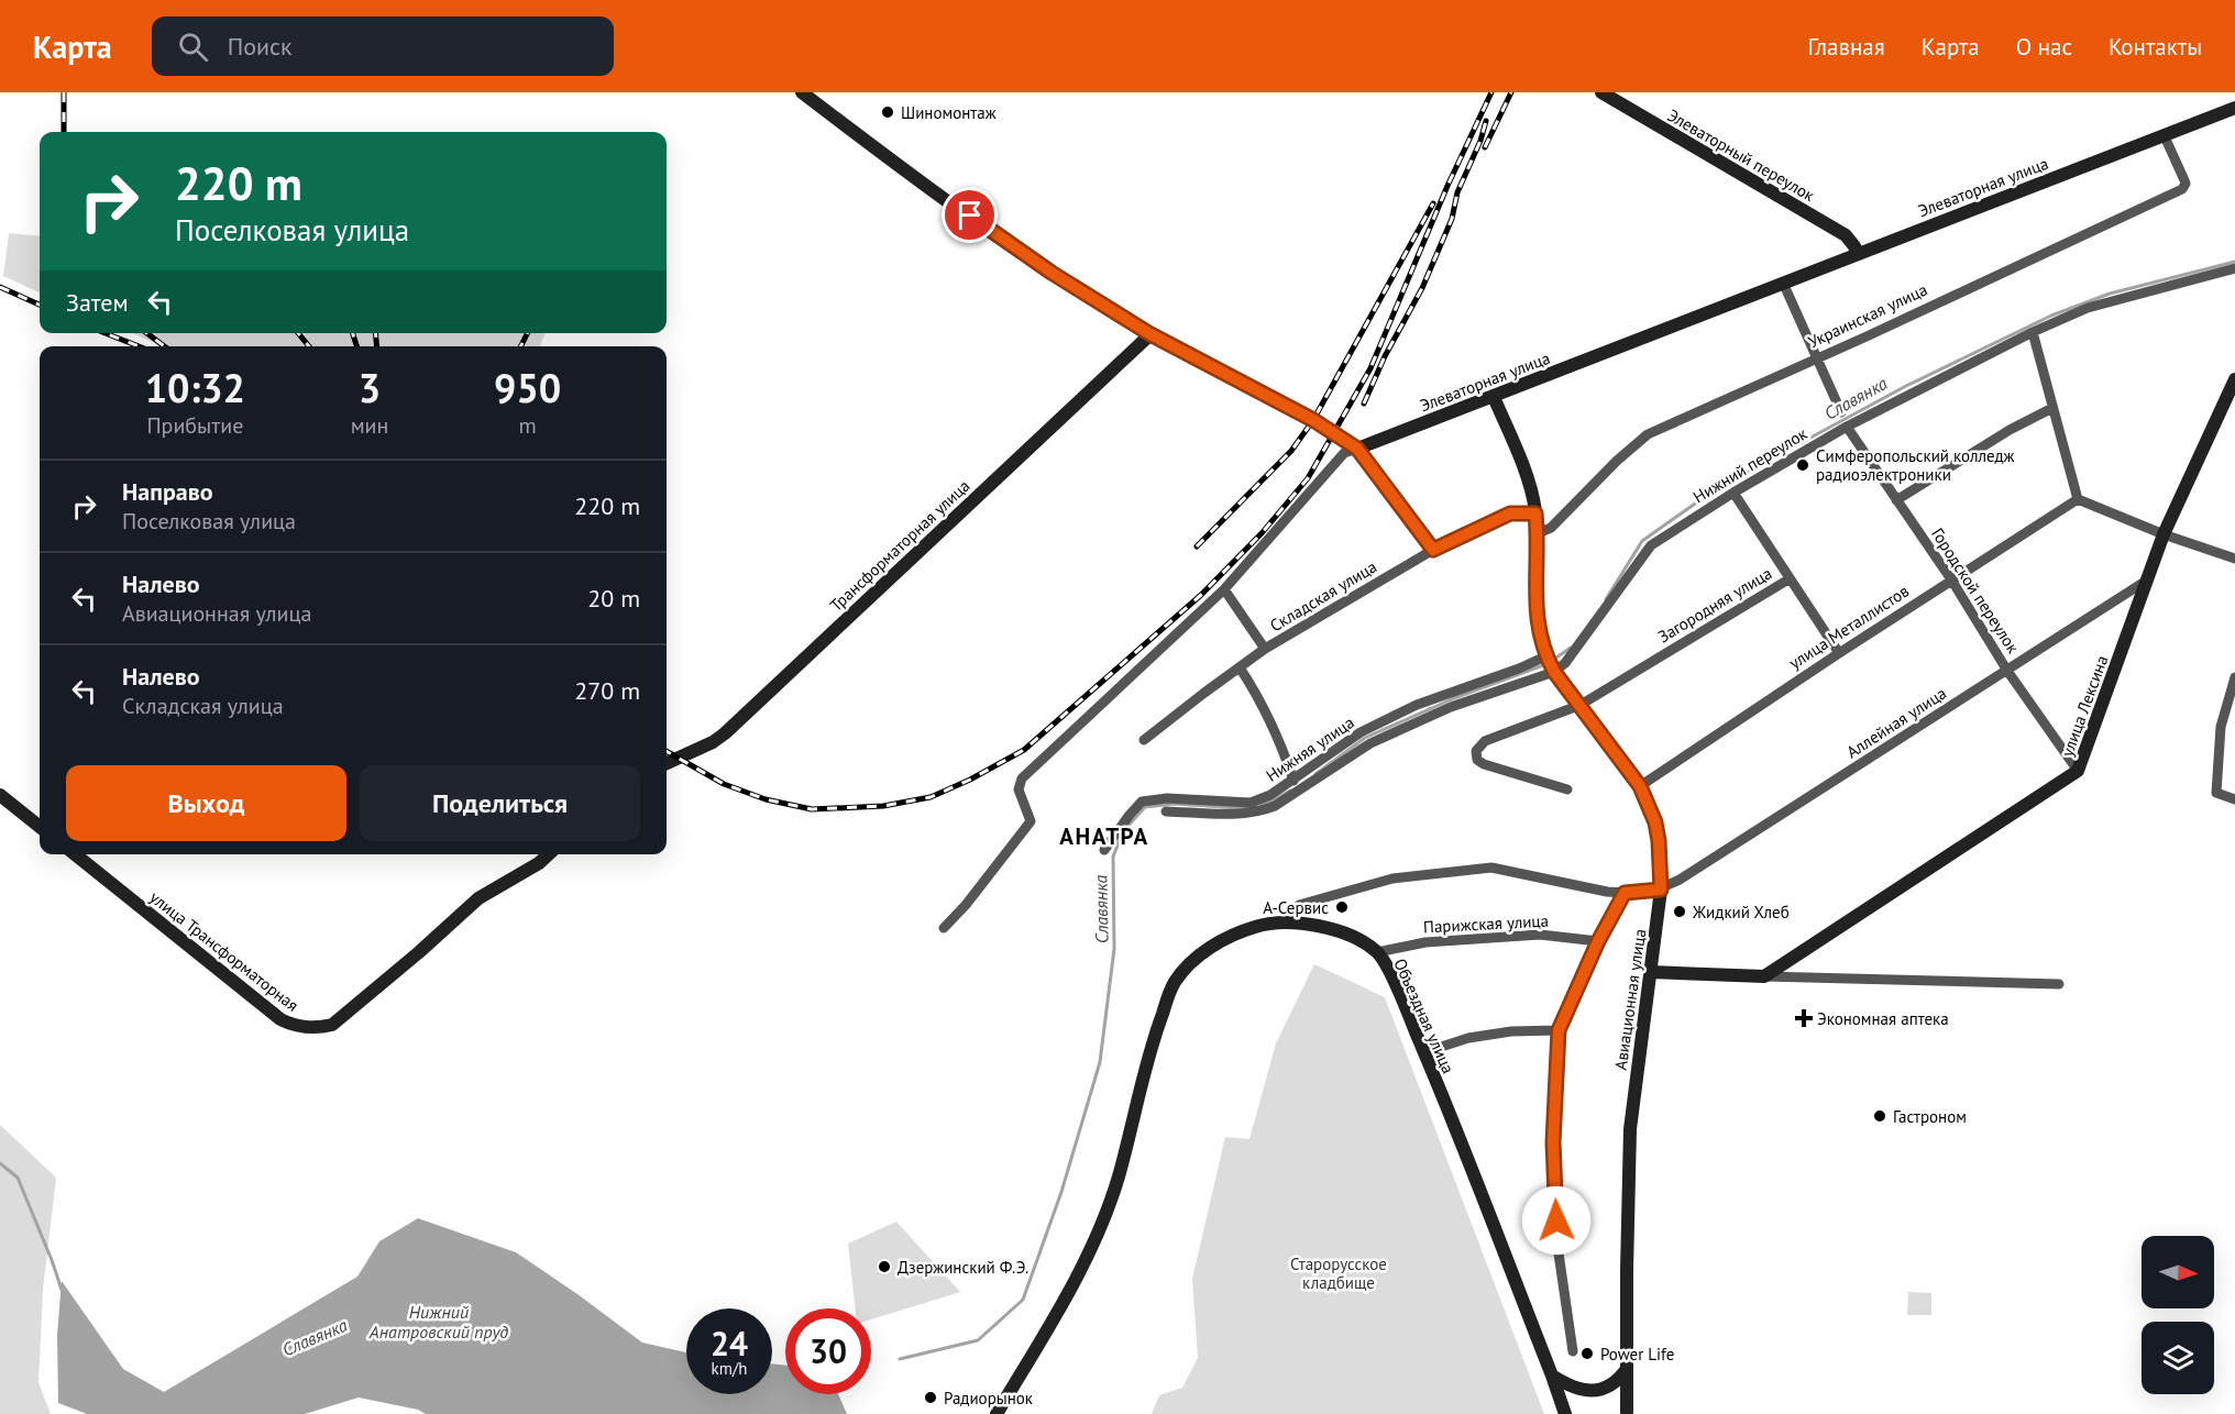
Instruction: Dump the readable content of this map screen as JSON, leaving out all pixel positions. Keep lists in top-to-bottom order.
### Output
{
  "streets": {
    "main road": [
      "Элеваторный переулок",
      "Элеваторная улица",
      "Трансформаторная улица",
      "улица Лексина",
      "улица Трансформаторная",
      "Авиационная улица",
      "Объездная улица"
    ],
    "street": [
      "Украинская улица",
      "Нижний переулок",
      "Городской переулок",
      "Складская улица",
      "Загородняя улица",
      "улица Металлистов",
      "Аллейная улица",
      "Нижняя улица",
      "Парижская улица"
    ]
  },
  "crossings": [
    ["Элеваторный переулок", "Элеваторная улица"],
    ["Элеваторная улица", "Украинская улица"],
    ["Элеваторная улица", "Авиационная улица"],
    ["Украинская улица", "Авиационная улица"],
    ["Нижний переулок", "Городской переулок"],
    ["Нижний переулок", "Нижняя улица"],
    ["Нижний переулок", "Авиационная улица"],
    ["Городской переулок", "улица Металлистов"],
    ["Городской переулок", "улица Лексина"],
    ["Городской переулок", "Аллейная улица"],
    ["Складская улица", "Авиационная улица"],
    ["Загородняя улица", "улица Металлистов"],
    ["Загородняя улица", "Авиационная улица"],
    ["улица Металлистов", "Авиационная улица"],
    ["улица Лексина", "Аллейная улица"],
    ["Аллейная улица", "Авиационная улица"],
    ["Нижняя улица", "Авиационная улица"],
    ["Парижская улица", "Объездная улица"]
  ],
  "districts": ["АНАТРА"],
  "water": ["Славянка", "Нижний Анатровский пруд"],
  "parks": ["Старорусское кладбище"],
  "places": {
    "other": [
      "Шиномонтаж",
      "Симферопольский колледж радиоэлектроники",
      "А-Сервис",
      "Жидкий Хлеб",
      "Гастроном",
      "Дзержинский Ф.Э.",
      "Power Life",
      "Радиорынок"
    ],
    "health": ["Экономная аптека"]
  },
  "north": "right",
  "page": {
    "header": "Карта",
    "search": "Поиск",
    "nav": [
      "Главная",
      "Карта",
      "О нас",
      "Контакты"
    ],
    "turn": ["220 m", "Поселковая улица"],
    "then": "Затем",
    "eta": [
      "10:32",
      "Прибытие",
      "3",
      "мин",
      "950",
      "m"
    ],
    "list": [
      {
        "name": "Направо",
        "note": "Поселковая улица",
        "value": "220 m"
      },
      {
        "name": "Налево",
        "note": "Авиационная улица",
        "value": "20 m"
      },
      {
        "name": "Налево",
        "note": "Складская улица",
        "value": "270 m"
      }
    ],
    "buttons": ["Выход", "Поделиться"],
    "speed": "24 km/h",
    "limit": "30"
  }
}
